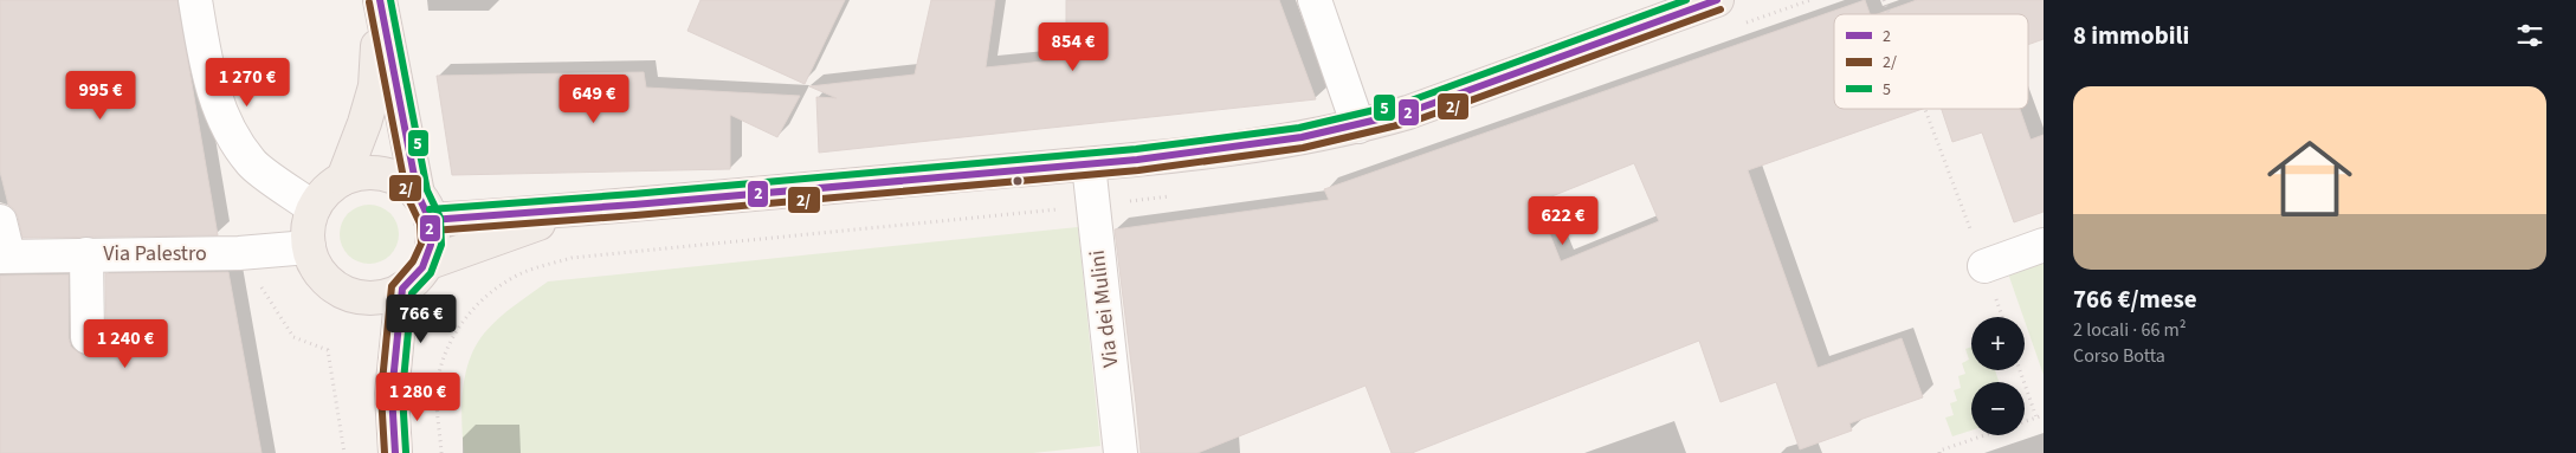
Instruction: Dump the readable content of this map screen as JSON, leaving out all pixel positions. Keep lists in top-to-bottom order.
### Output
{
  "streets": {
    "street": ["Via Palestro", "Via dei Mulini"]
  },
  "lines": ["transit line 2", "transit line 5", "transit line 2/"],
  "legend": ["2", "2/", "5"],
  "page": {
    "heading": "8 immobili",
    "price": [
      "854 €",
      "1 270 €",
      "995 €",
      "649 €",
      "622 €",
      "766 €",
      "1 240 €",
      "1 280 €"
    ],
    "list": [
      {
        "name": "766 €/mese",
        "note": "2 locali · 66 m² · Corso Botta"
      }
    ],
    "map_buttons": ["+", "−"]
  }
}
